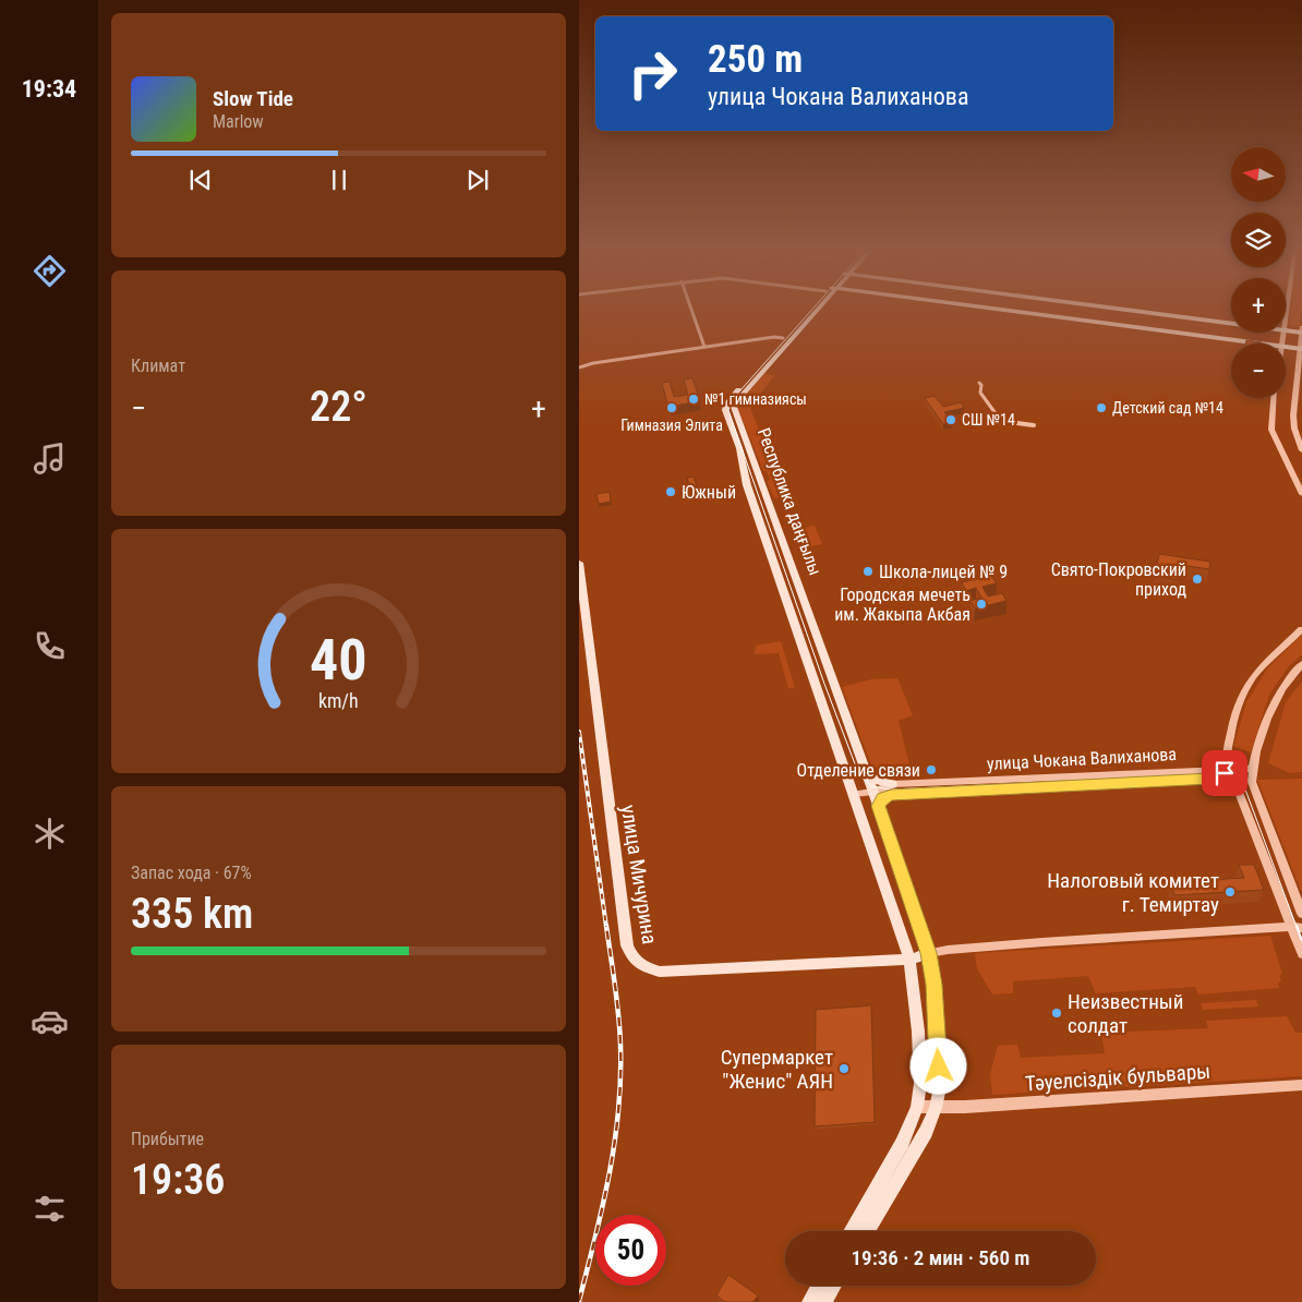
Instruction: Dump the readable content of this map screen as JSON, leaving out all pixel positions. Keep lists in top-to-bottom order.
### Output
{
  "streets": {
    "main road": ["Республика даңғылы", "улица Мичурина"],
    "street": ["улица Чокана Валиханова", "Тәуелсіздік бульвары"]
  },
  "crossings": [
    ["Республика даңғылы", "улица Чокана Валиханова"],
    ["Республика даңғылы", "улица Мичурина"],
    ["Республика даңғылы", "Тәуелсіздік бульвары"]
  ],
  "places": [
    "№1 гимназиясы",
    "Гимназия Элита",
    "Детский сад №14",
    "СШ №14",
    "Южный",
    "Школа-лицей № 9",
    "Свято-Покровский приход",
    "Городская мечеть им. Жакыпа Акбая",
    "Отделение связи",
    "Налоговый комитет г. Темиртау",
    "Неизвестный солдат",
    "Супермаркет \"Женис\" АЯН"
  ],
  "north": "left",
  "page": {
    "tabs": "19:34",
    "turn": ["250 m", "улица Чокана Валиханова"],
    "song": ["Slow Tide", "Marlow"],
    "map_buttons": ["+", "−"],
    "tile": [
      "Климат",
      ["Запас хода · 67%", "335 km"],
      ["Прибытие", "19:36"]
    ],
    "heat": ["−", "22°", "+"],
    "limit": "50",
    "trip": "19:36 · 2 мин · 560 m",
    "gauge": ["40", "km/h"]
  }
}
